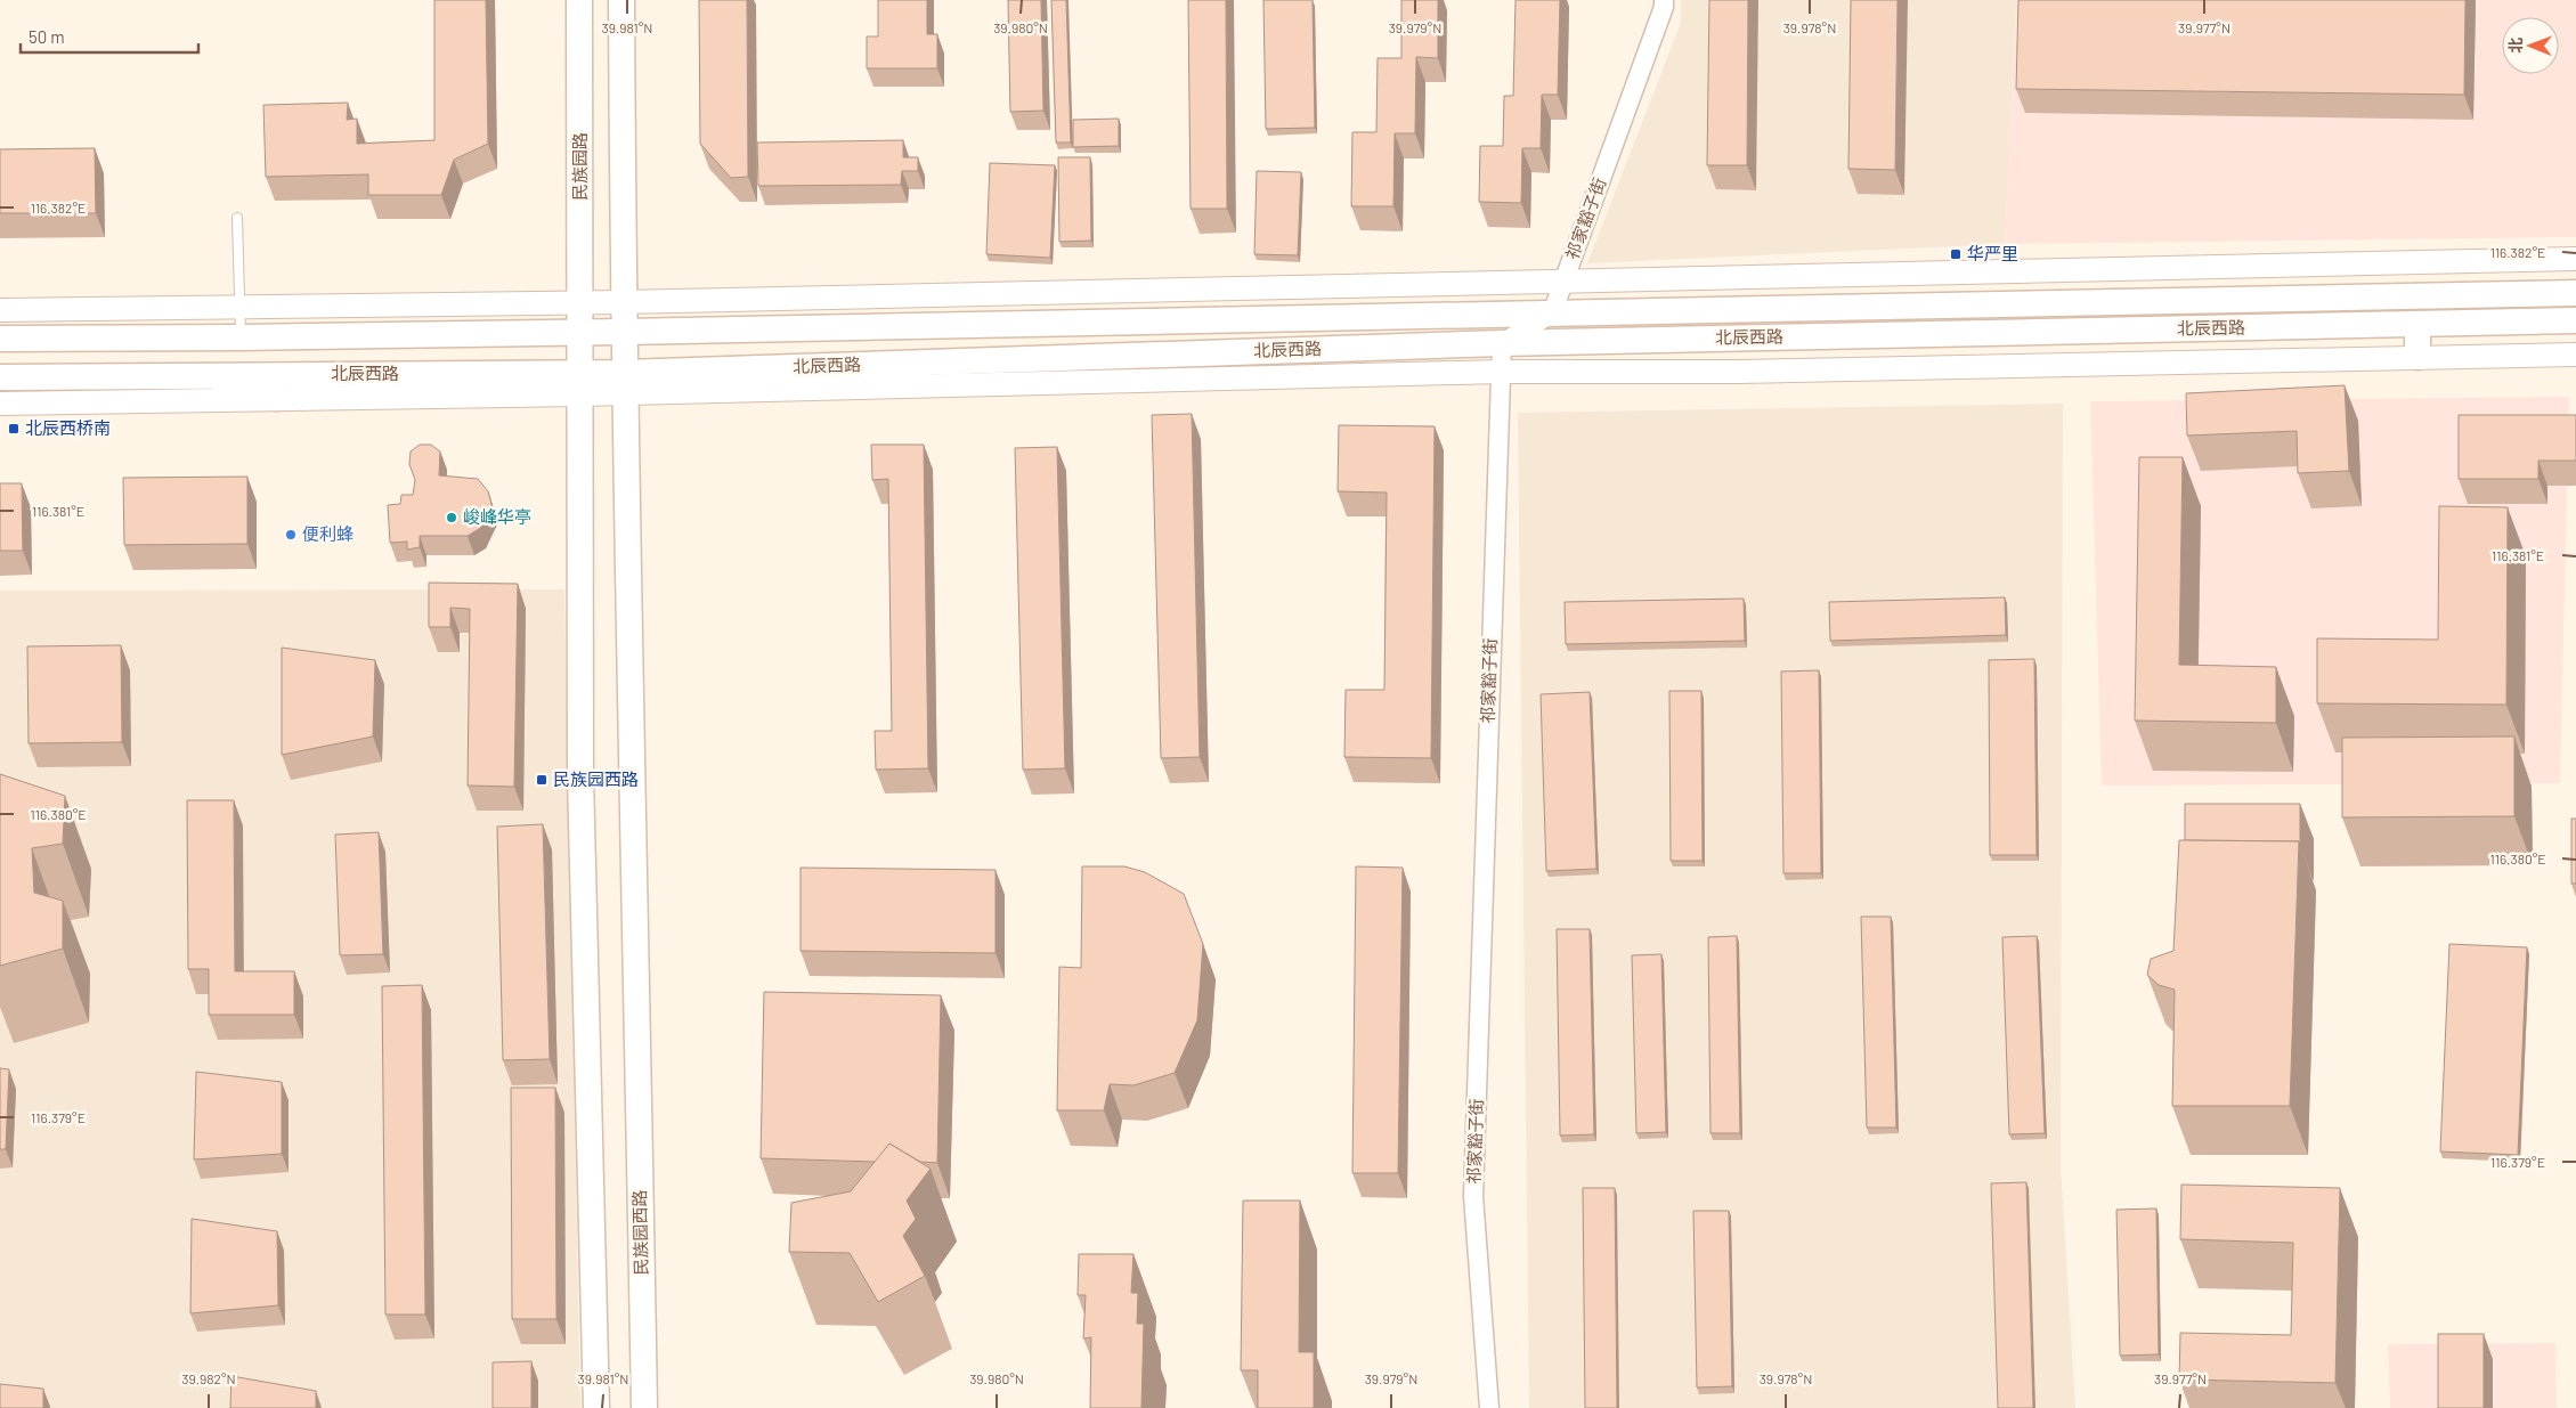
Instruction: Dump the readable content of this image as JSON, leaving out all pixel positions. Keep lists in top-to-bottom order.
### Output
{
  "streets": {
    "main road": ["民族园路", "北辰西路", "民族园西路"],
    "street": ["祁家豁子街"]
  },
  "crossings": [
    ["民族园路", "北辰西路"],
    ["祁家豁子街", "北辰西路"],
    ["北辰西路", "民族园西路"]
  ],
  "places": {
    "transit": ["华严里", "北辰西桥南", "民族园西路"],
    "other": ["峻峰华亭", "便利蜂"]
  },
  "scale_bar": "50 m",
  "north": "left",
  "coordinates": [
    "39.981°N",
    "39.980°N",
    "39.979°N",
    "39.978°N",
    "39.977°N",
    "116.382°E",
    "116.381°E",
    "116.380°E",
    "116.379°E",
    "39.982°N"
  ]
}
